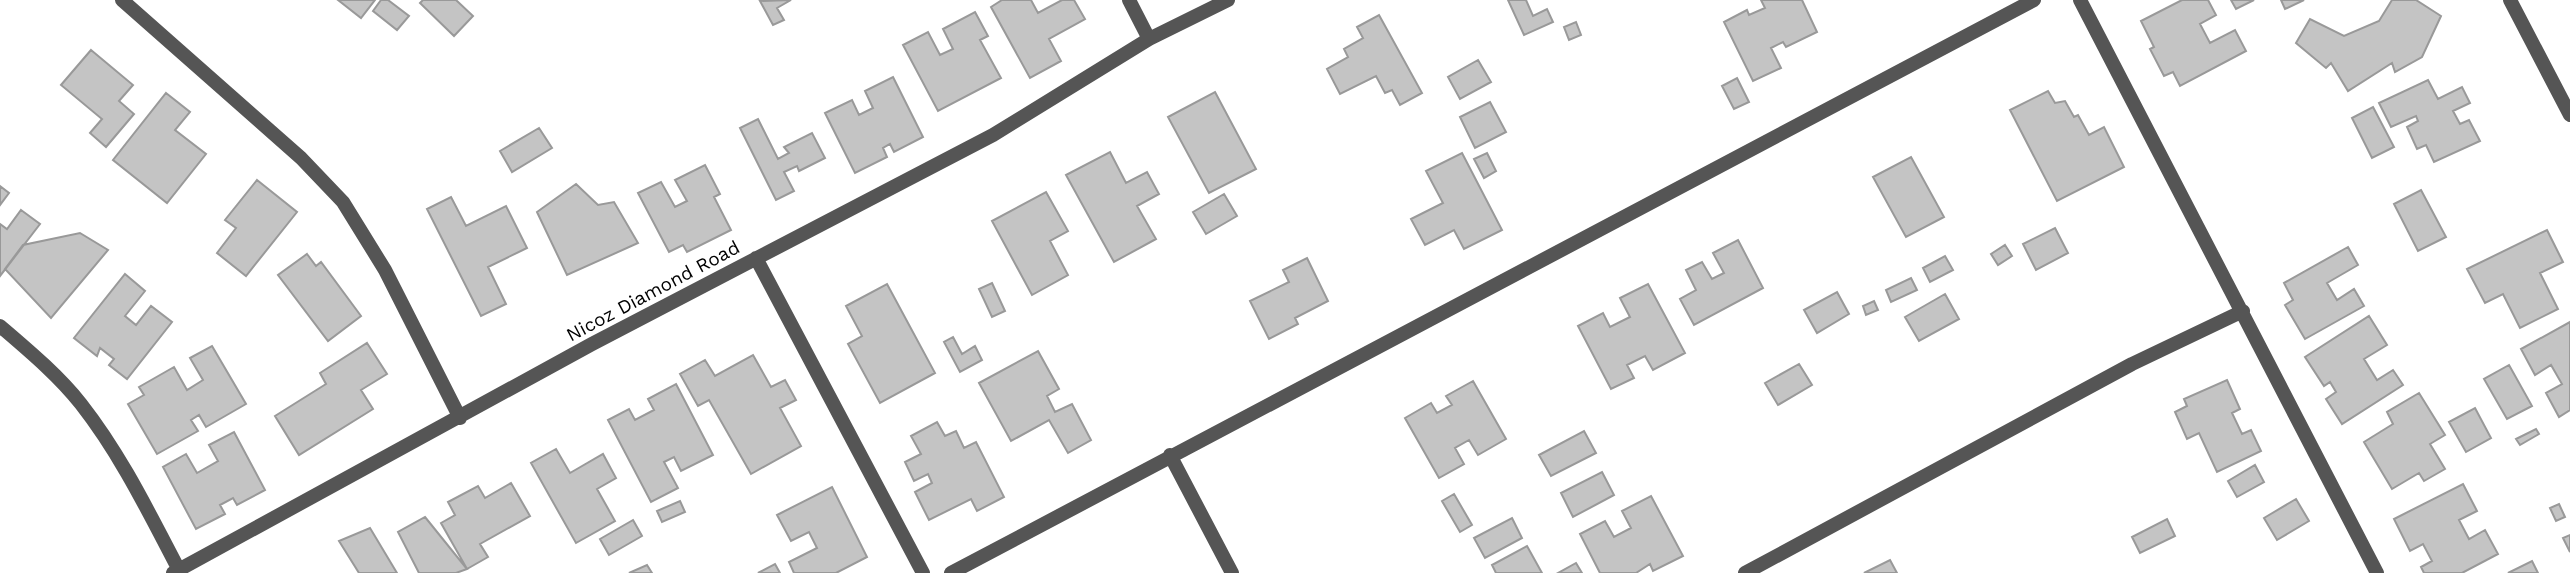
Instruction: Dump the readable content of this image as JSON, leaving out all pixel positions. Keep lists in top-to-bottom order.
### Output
{
  "streets": {
    "street": ["Nicoz Diamond Road"]
  }
}
